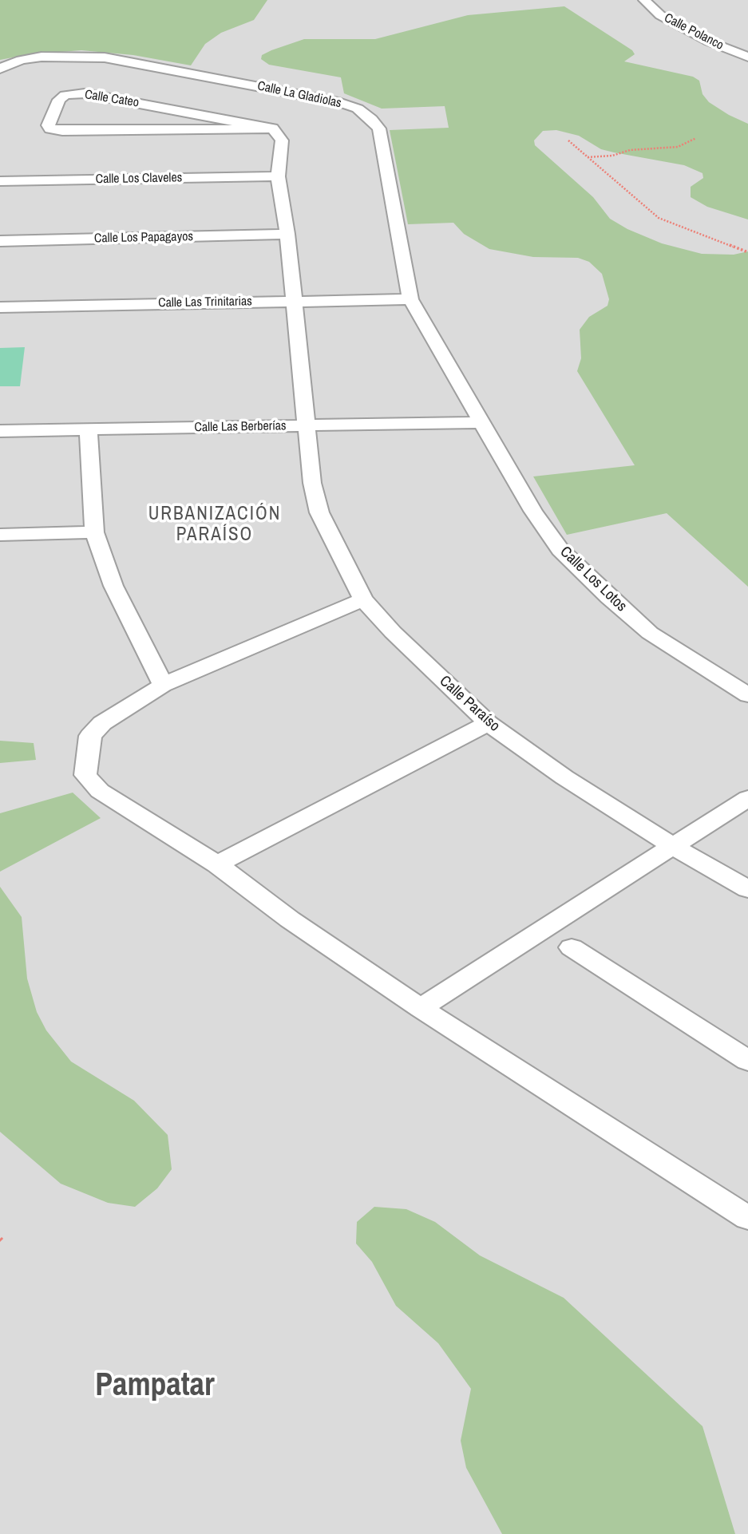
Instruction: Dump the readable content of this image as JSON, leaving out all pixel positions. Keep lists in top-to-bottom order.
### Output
{
  "streets": {
    "street": [
      "Calle Polanco",
      "Calle La Gladiolas",
      "Calle Cateo",
      "Calle Los Claveles",
      "Calle Los Papagayos",
      "Calle Las Trinitarias",
      "Calle Las Berberías",
      "Calle Los Lotos",
      "Calle Paraíso"
    ]
  },
  "crossings": [
    ["Calle La Gladiolas", "Calle Las Trinitarias"],
    ["Calle La Gladiolas", "Calle Las Berberías"],
    ["Calle La Gladiolas", "Calle Los Lotos"],
    ["Calle Las Berberías", "Calle Los Lotos"],
    ["Calle Las Berberías", "Calle Paraíso"]
  ],
  "districts": ["URBANIZACIÓN PARAÍSO", "Pampatar"]
}
